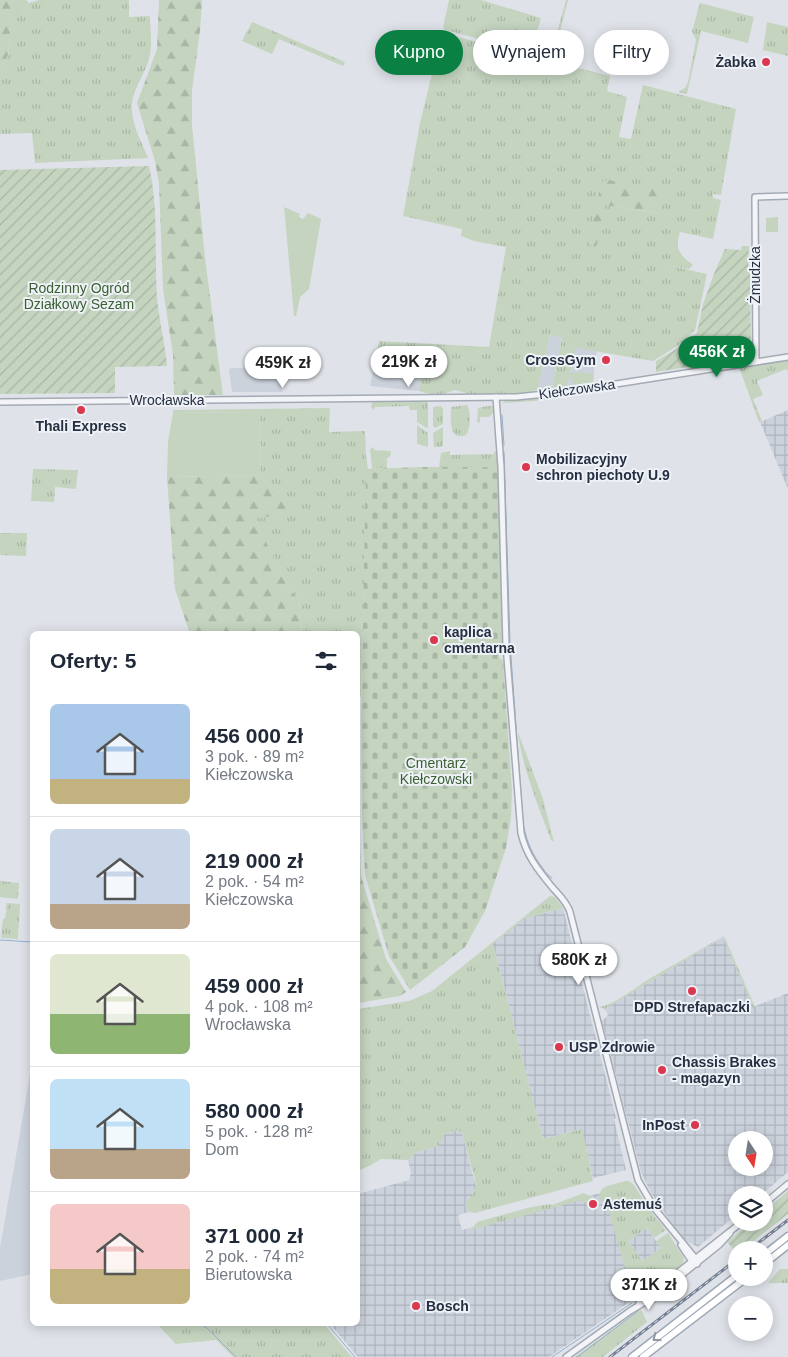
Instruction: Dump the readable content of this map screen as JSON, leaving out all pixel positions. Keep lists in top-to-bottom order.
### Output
{
  "streets": {
    "street": ["Żmudzka", "Kiełczowska", "Wrocławska"]
  },
  "crossings": [
    ["Żmudzka", "Kiełczowska"],
    ["Kiełczowska", "Wrocławska"]
  ],
  "parks": ["Rodzinny Ogród Działkowy Sezam", "Cmentarz Kiełczowski"],
  "places": [
    "Żabka",
    "CrossGym",
    "Thali Express",
    "Mobilizacyjny schron piechoty U.9",
    "kaplica cmentarna",
    "DPD Strefapaczki",
    "USP Zdrowie",
    "Chassis Brakes - magazyn",
    "InPost",
    "Astemuś",
    "Bosch"
  ],
  "north": "bottom",
  "page": {
    "chip": ["Kupno", "Wynajem", "Filtry"],
    "price": [
      "456K zł",
      "219K zł",
      "459K zł",
      "580K zł",
      "371K zł"
    ],
    "heading": "Oferty: 5",
    "list": [
      {
        "name": "456 000 zł",
        "note": "3 pok. · 89 m² · Kiełczowska"
      },
      {
        "name": "219 000 zł",
        "note": "2 pok. · 54 m² · Kiełczowska"
      },
      {
        "name": "459 000 zł",
        "note": "4 pok. · 108 m² · Wrocławska"
      },
      {
        "name": "580 000 zł",
        "note": "5 pok. · 128 m² · Dom"
      },
      {
        "name": "371 000 zł",
        "note": "2 pok. · 74 m² · Bierutowska"
      }
    ],
    "map_buttons": ["+", "−"]
  }
}
